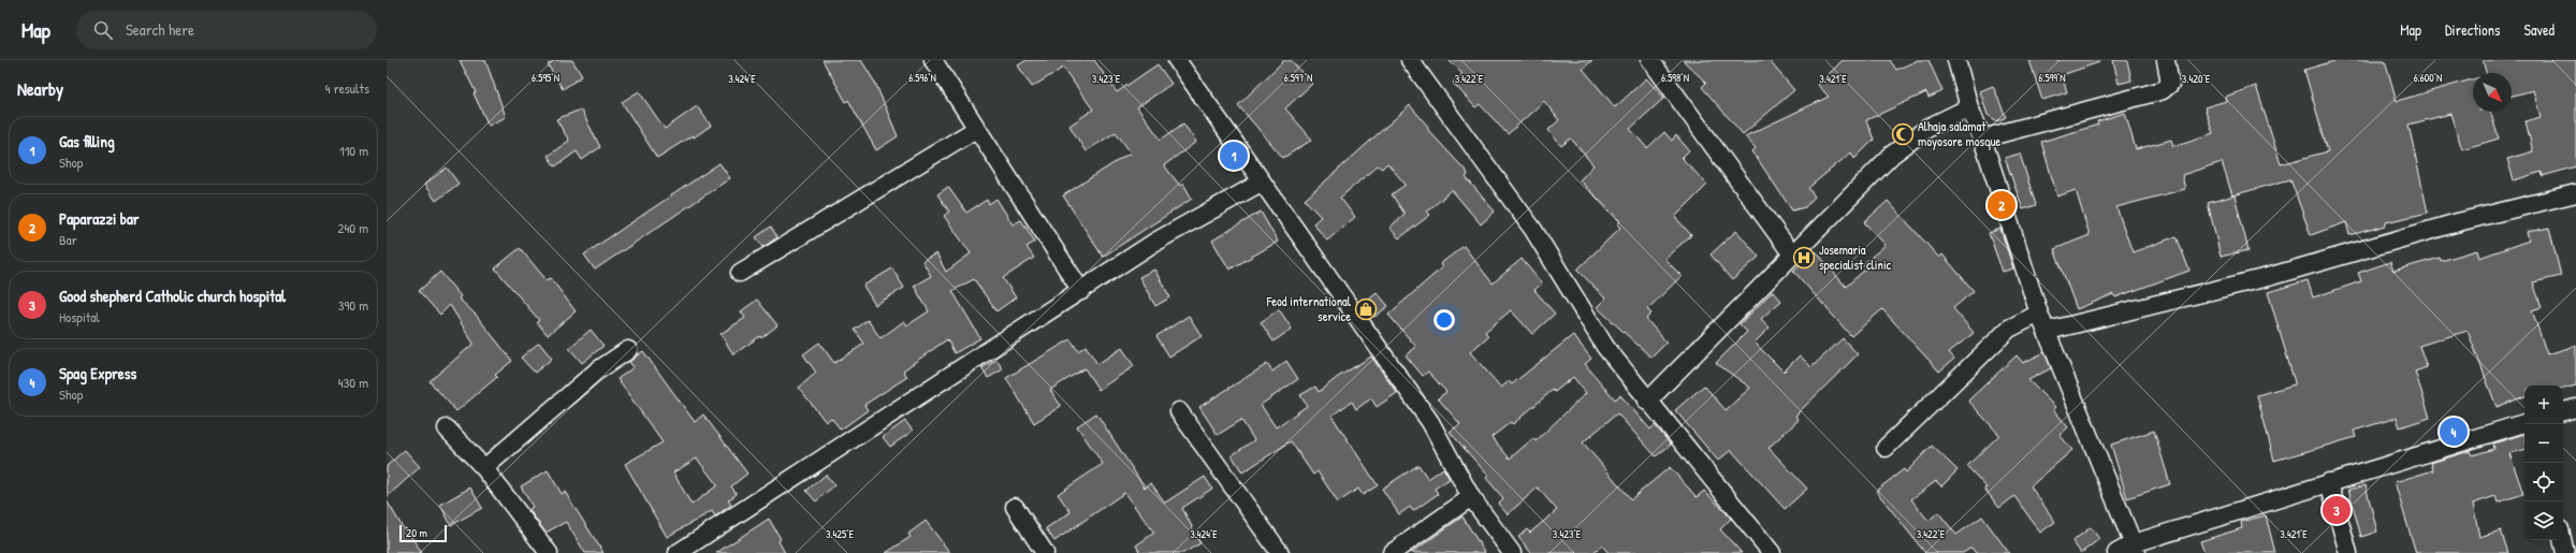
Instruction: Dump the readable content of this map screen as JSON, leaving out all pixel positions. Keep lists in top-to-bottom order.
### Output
{
  "places": {
    "mosque": ["Alhaja salamat moyosore mosque"],
    "hospital": ["Josemaria specialist clinic"],
    "shop": ["Feod international service"]
  },
  "scale_bar": "20 m",
  "north": "bottom right",
  "page": {
    "header": "Map",
    "search": "Search here",
    "nav": ["Map", "Directions", "Saved"],
    "heading": ["Nearby", "4 results"],
    "list": [
      {
        "mark": "1",
        "name": "Gas filling",
        "note": "Shop",
        "value": "110 m"
      },
      {
        "mark": "2",
        "name": "Paparazzi bar",
        "note": "Bar",
        "value": "240 m"
      },
      {
        "mark": "3",
        "name": "Good shepherd Catholic church hospital",
        "note": "Hospital",
        "value": "390 m"
      },
      {
        "mark": "4",
        "name": "Spag Express",
        "note": "Shop",
        "value": "430 m"
      }
    ],
    "pins": [
      "1",
      "2",
      "4",
      "3"
    ],
    "map_buttons": ["+", "−"],
    "scale": "20 m"
  },
  "coordinates": [
    "6.595°N",
    "6.596°N",
    "6.597°N",
    "6.598°N",
    "6.599°N",
    "6.600°N",
    "3.424°E",
    "3.423°E",
    "3.422°E",
    "3.421°E",
    "3.420°E",
    "3.425°E"
  ]
}
